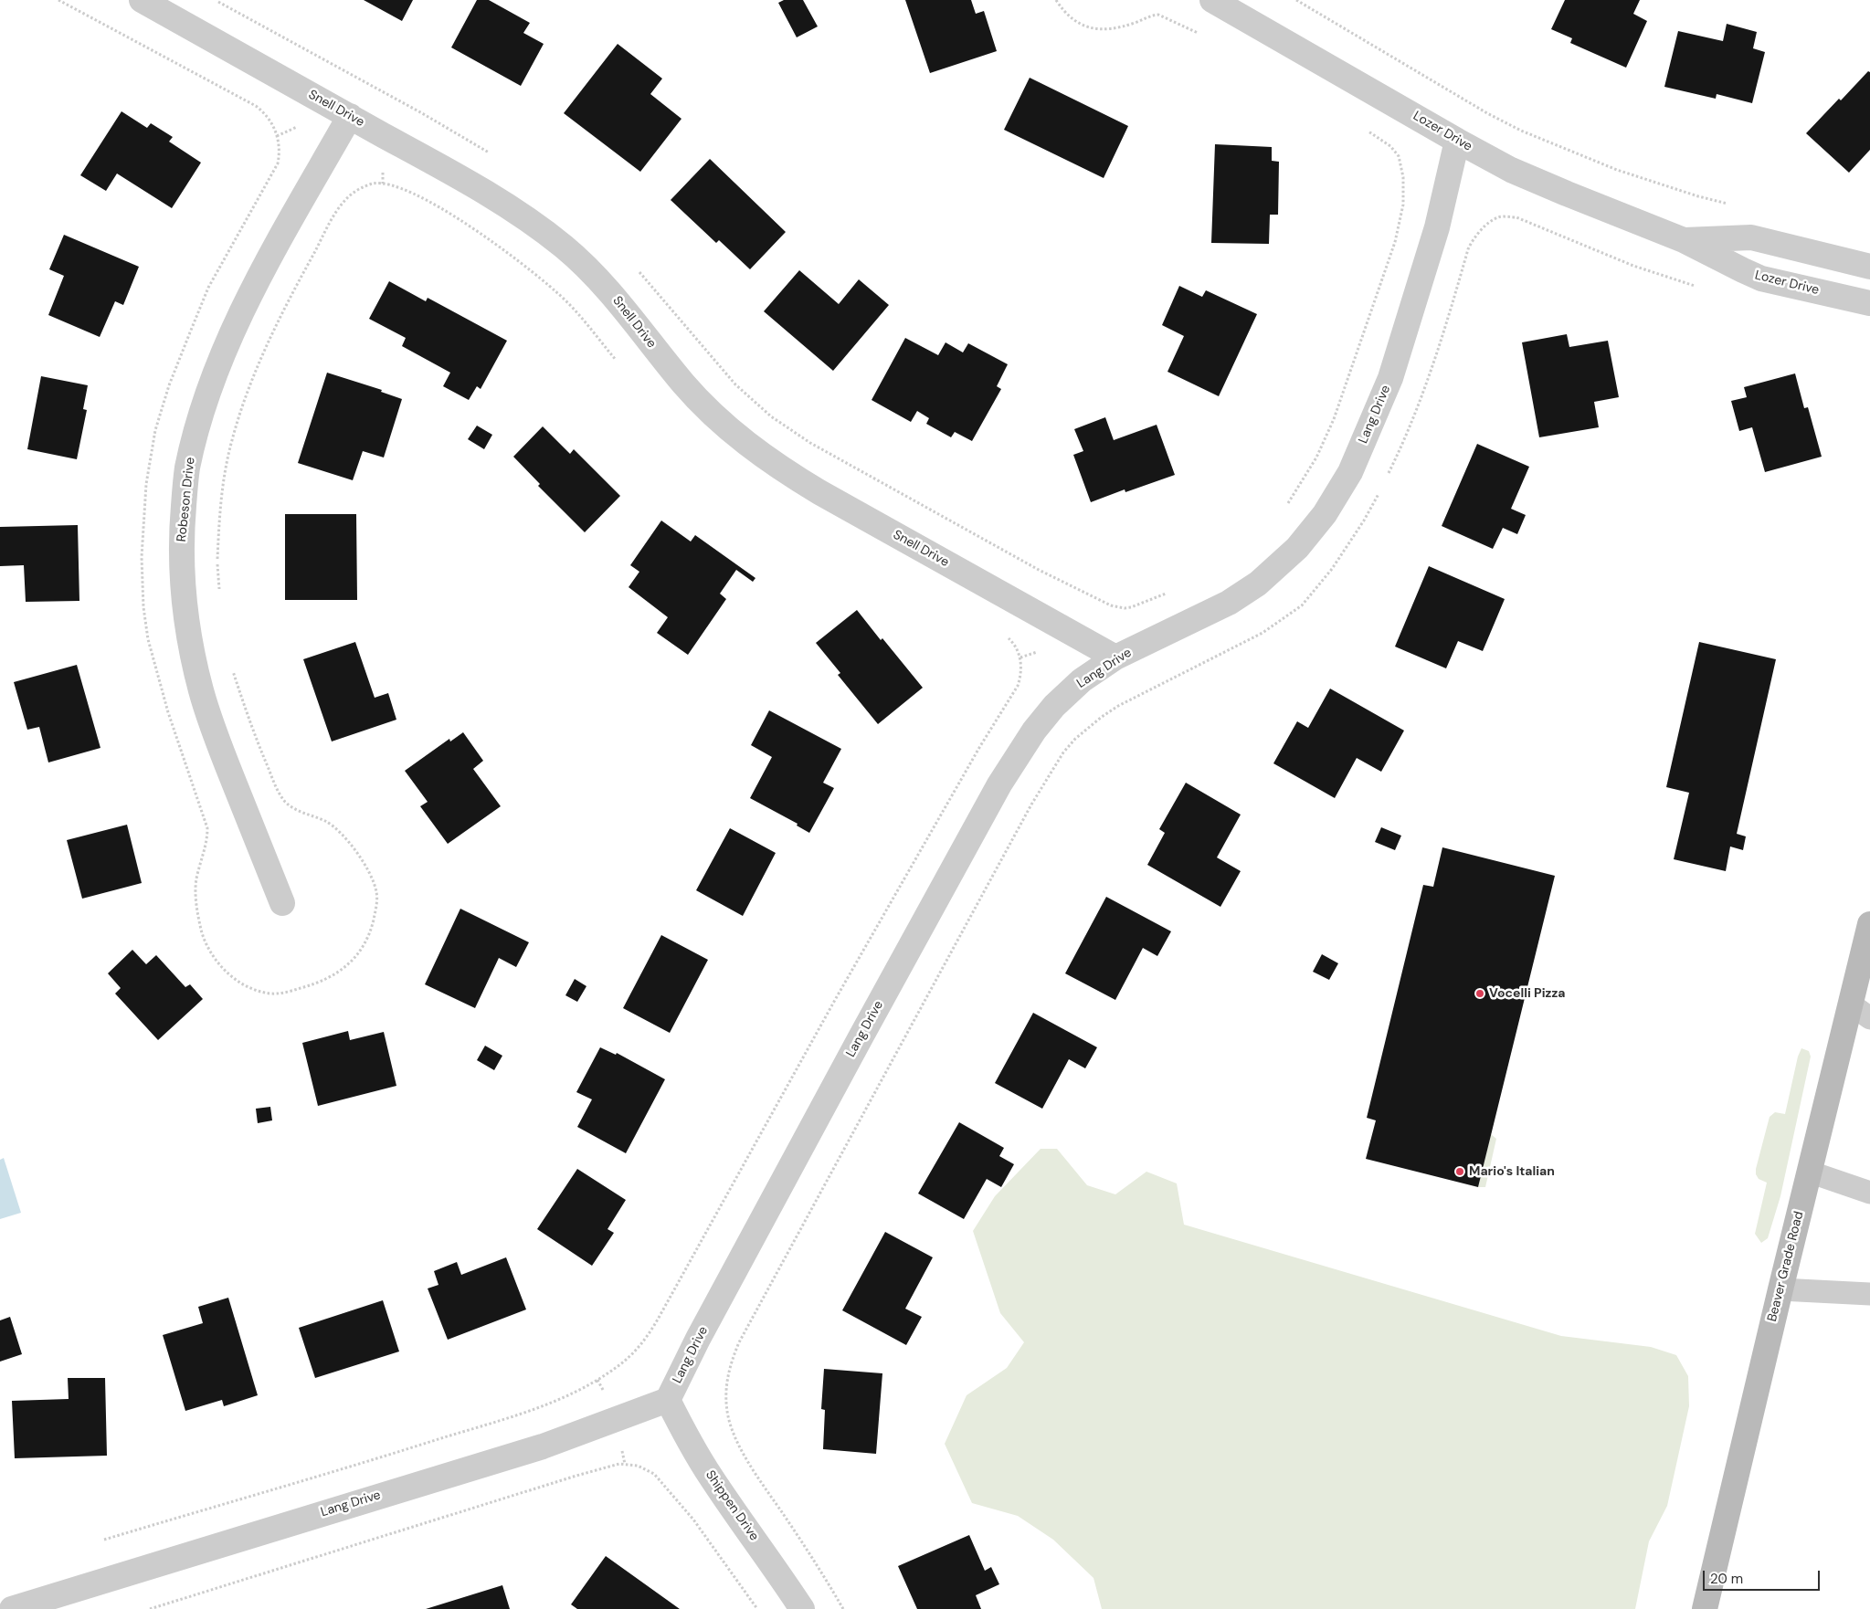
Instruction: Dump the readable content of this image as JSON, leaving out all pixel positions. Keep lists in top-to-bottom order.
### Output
{
  "streets": {
    "main road": ["Beaver Grade Road"],
    "street": [
      "Snell Drive",
      "Lozer Drive",
      "Lang Drive",
      "Robeson Drive",
      "Shippen Drive"
    ]
  },
  "crossings": [
    ["Snell Drive", "Lang Drive"],
    ["Snell Drive", "Robeson Drive"],
    ["Lozer Drive", "Lang Drive"],
    ["Lang Drive", "Shippen Drive"]
  ],
  "places": ["Vocelli Pizza", "Mario's Italian"],
  "scale_bar": "20 m"
}
